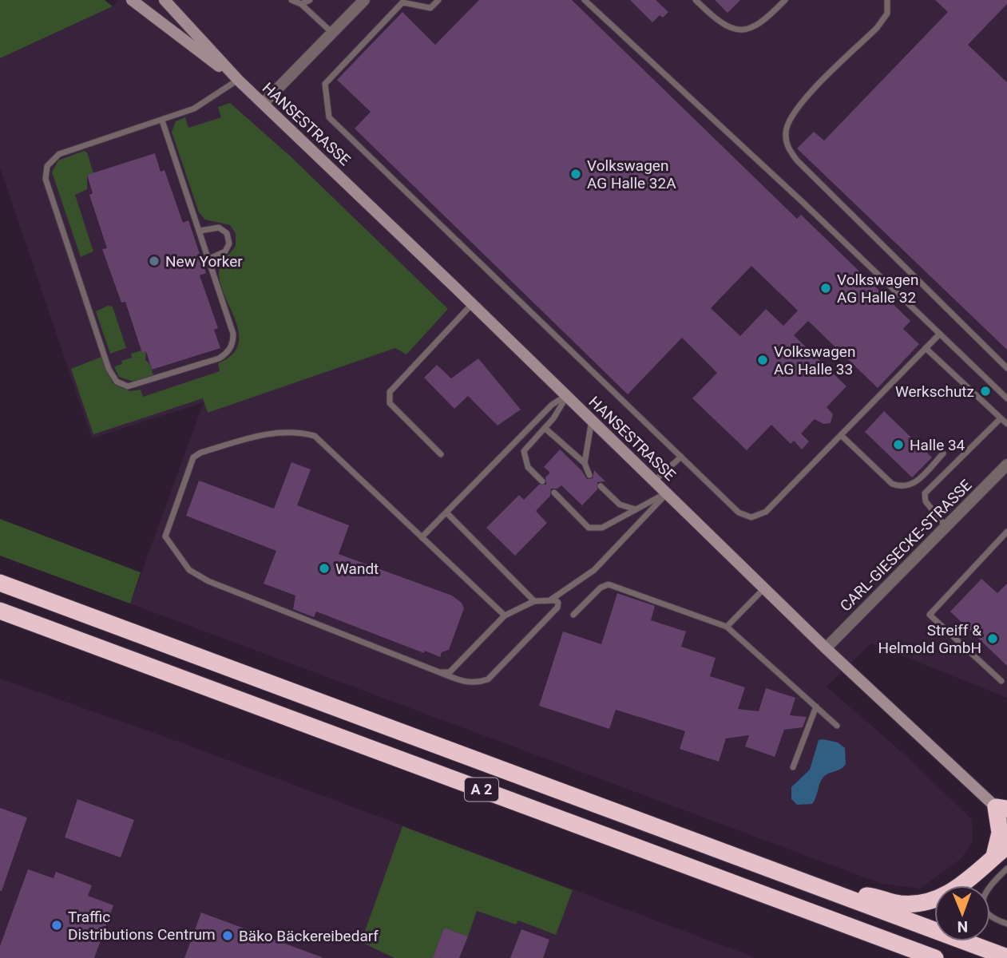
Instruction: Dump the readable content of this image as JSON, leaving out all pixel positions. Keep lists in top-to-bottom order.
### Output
{
  "streets": {
    "highway": ["A 2"],
    "main road": ["HANSESTRASSE"],
    "street": ["CARL-GIESECKE-STRASSE"]
  },
  "crossings": [
    ["HANSESTRASSE", "CARL-GIESECKE-STRASSE"]
  ],
  "places": [
    "Volkswagen AG Halle 32A",
    "New Yorker",
    "Volkswagen AG Halle 32",
    "Volkswagen AG Halle 33",
    "Werkschutz",
    "Halle 34",
    "Wandt",
    "Streiff & Helmold GmbH",
    "Traffic Distributions Centrum",
    "Bäko Bäckereibedarf"
  ],
  "north": "bottom"
}
